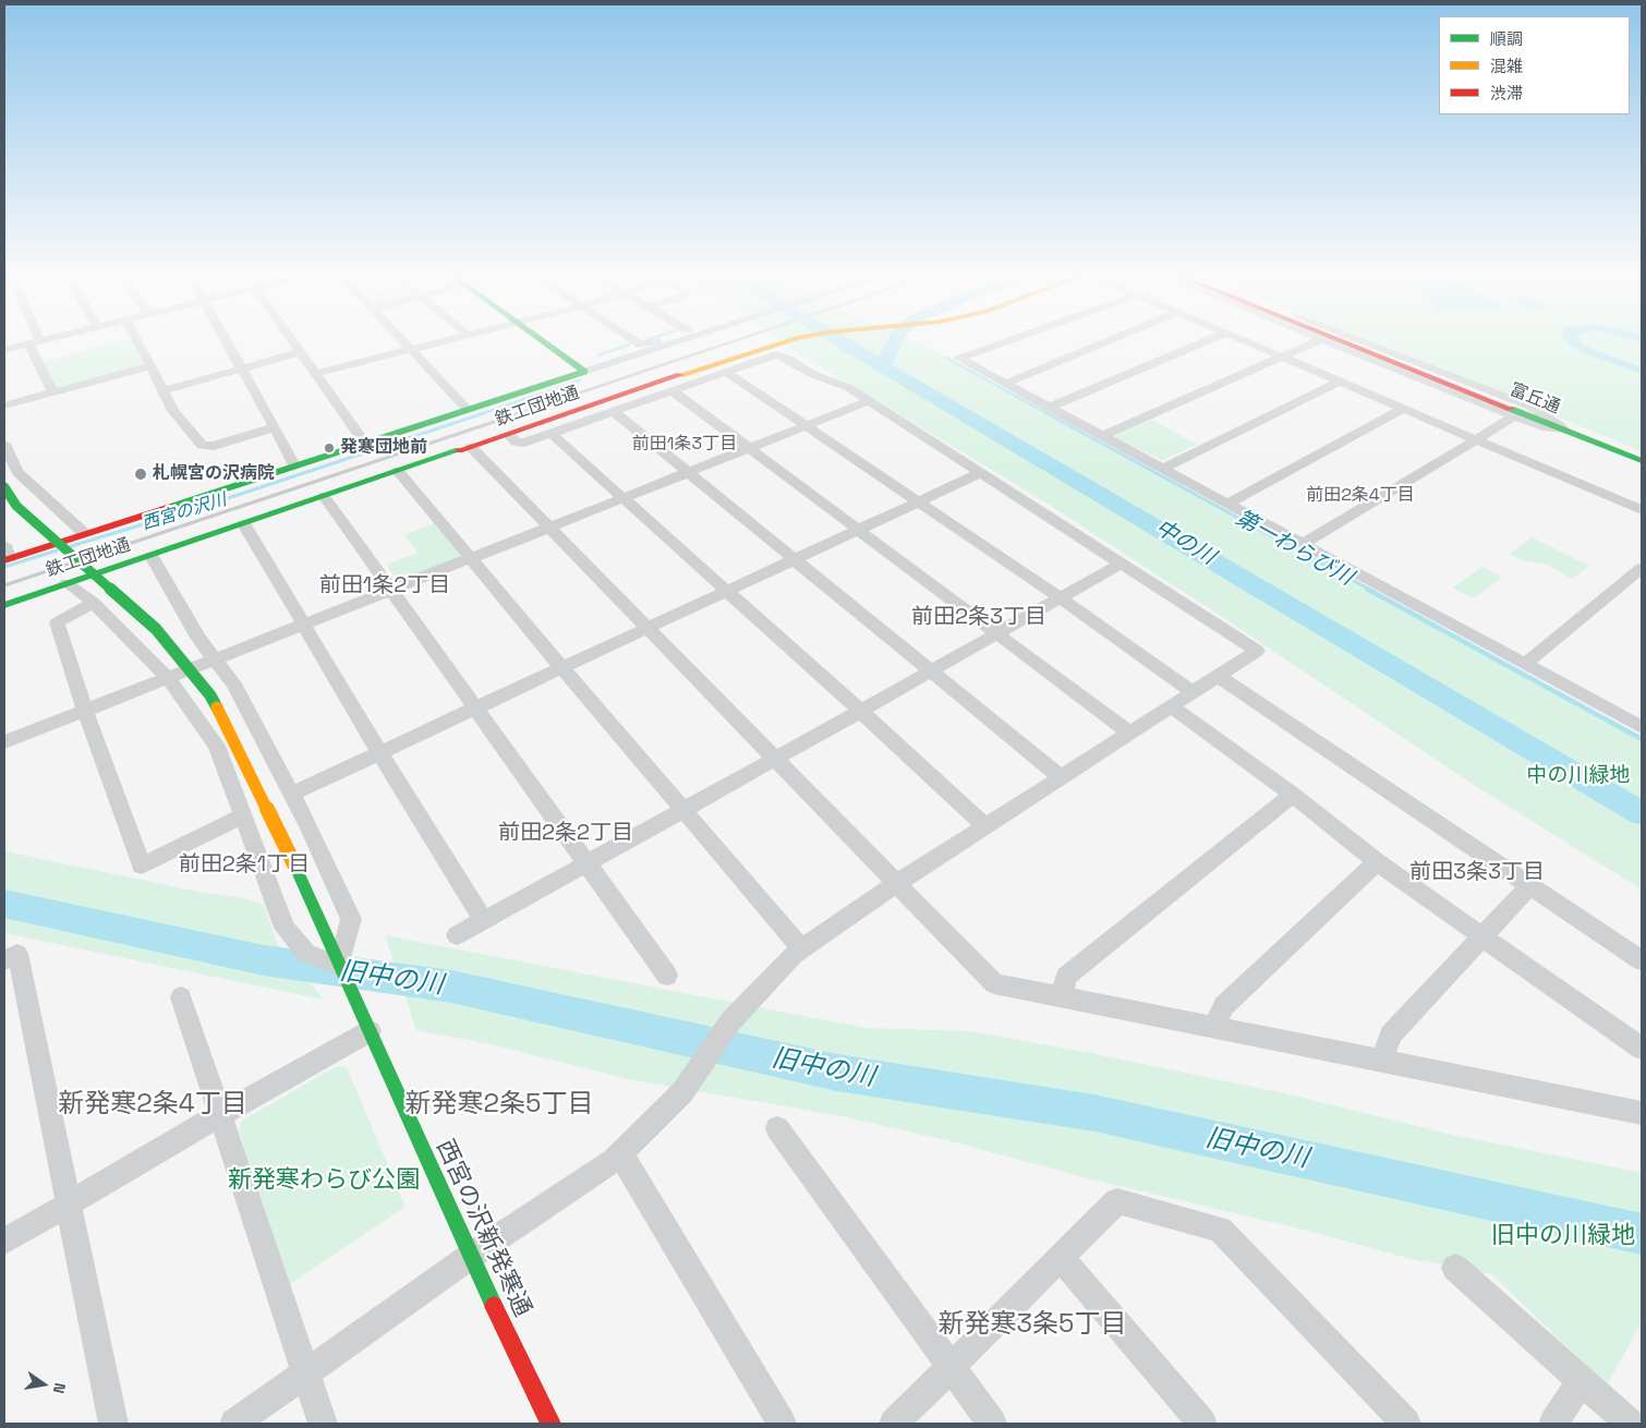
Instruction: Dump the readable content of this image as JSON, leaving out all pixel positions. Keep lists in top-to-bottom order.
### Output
{
  "streets": {
    "street": ["富丘通", "鉄工団地通", "西宮の沢新発寒通"]
  },
  "districts": [
    "前田1条3丁目",
    "前田2条4丁目",
    "前田1条2丁目",
    "前田2条3丁目",
    "前田2条2丁目",
    "前田2条1丁目",
    "前田3条3丁目",
    "新発寒2条4丁目",
    "新発寒2条5丁目",
    "新発寒3条5丁目"
  ],
  "water": [
    "西宮の沢川",
    "中の川",
    "第一わらび川",
    "旧中の川"
  ],
  "parks": ["中の川緑地", "新発寒わらび公園", "旧中の川緑地"],
  "places": ["発寒団地前", "札幌宮の沢病院"],
  "legend": ["順調", "混雑", "渋滞"],
  "north": "right"
}
